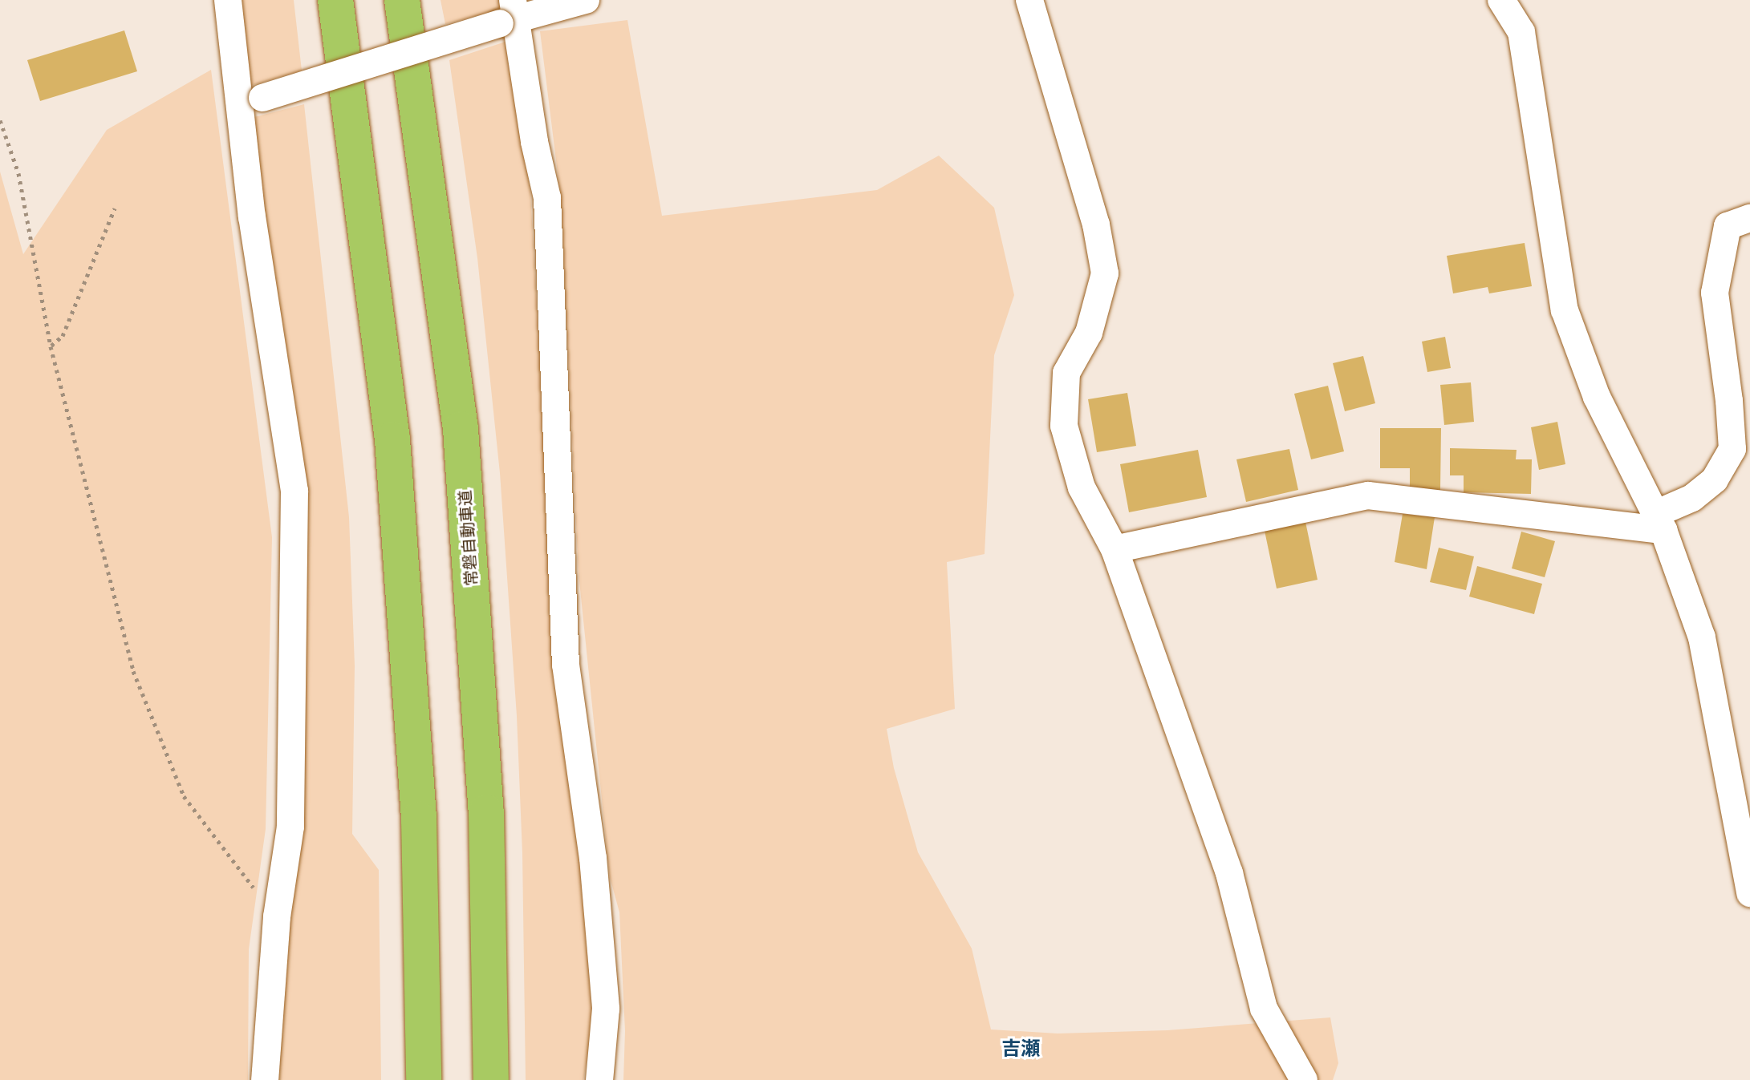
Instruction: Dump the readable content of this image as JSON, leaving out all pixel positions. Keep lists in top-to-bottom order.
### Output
{
  "streets": {
    "highway": ["常磐自動車道"]
  },
  "districts": ["吉瀬"]
}
